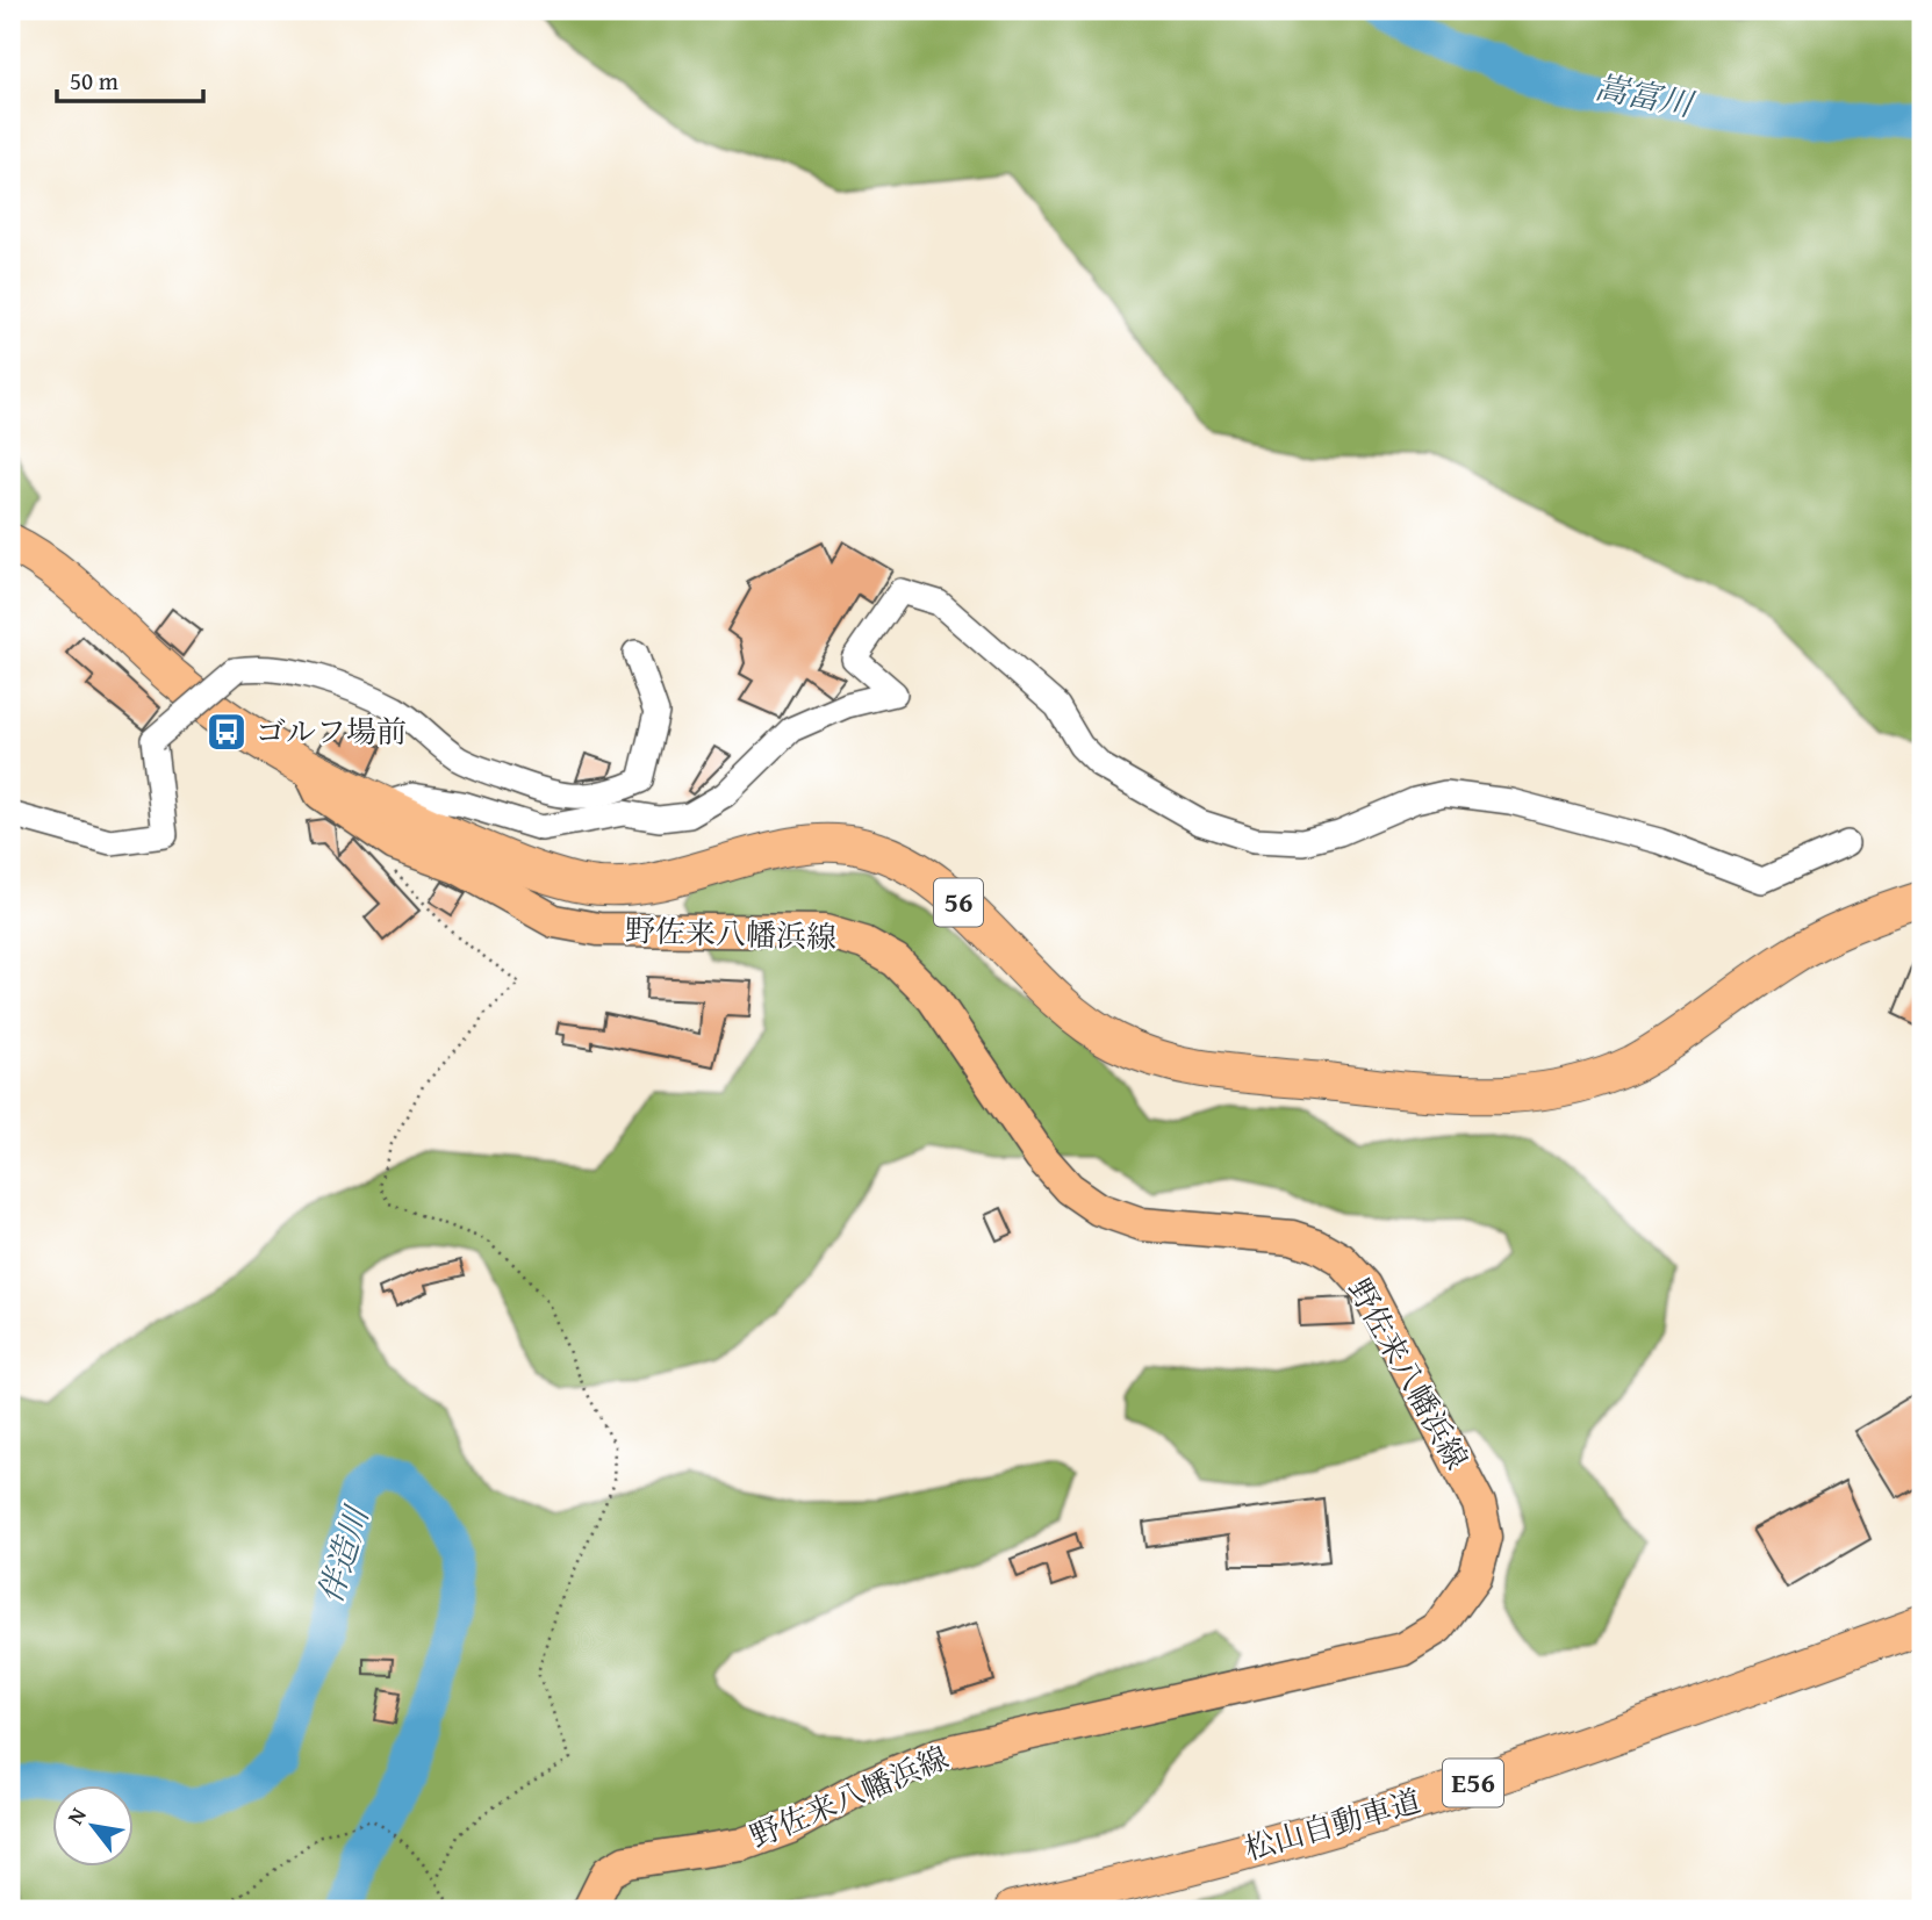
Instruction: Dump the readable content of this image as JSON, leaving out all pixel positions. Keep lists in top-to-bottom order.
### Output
{
  "streets": {
    "highway": ["56", "E56", "松山自動車道"],
    "main road": ["野佐来八幡浜線"]
  },
  "crossings": [
    ["56", "野佐来八幡浜線"]
  ],
  "water": ["嵩富川", "伴造川"],
  "places": {
    "bus stop": ["ゴルフ場前"]
  },
  "scale_bar": "50 m",
  "north": "top left"
}
